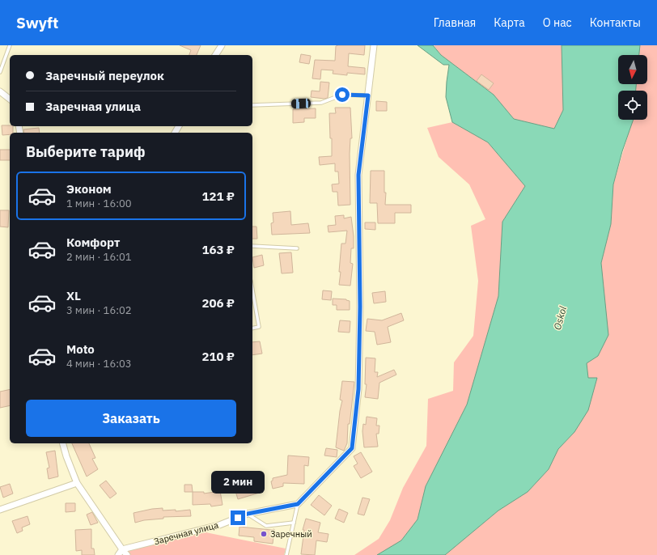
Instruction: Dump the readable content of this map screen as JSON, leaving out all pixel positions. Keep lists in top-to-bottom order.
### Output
{
  "streets": {
    "street": ["Заречная улица"]
  },
  "water": ["Oskol"],
  "places": ["Заречный"],
  "north": "bottom",
  "page": {
    "header": "Swyft",
    "nav": [
      "Главная",
      "Карта",
      "О нас",
      "Контакты"
    ],
    "banner": ["Заречный переулок", "Заречная улица"],
    "heading": "Выберите тариф",
    "list": [
      {
        "name": "Эконом",
        "note": "1 мин · 16:00",
        "value": "121 ₽"
      },
      {
        "name": "Комфорт",
        "note": "2 мин · 16:01",
        "value": "163 ₽"
      },
      {
        "name": "XL",
        "note": "3 мин · 16:02",
        "value": "206 ₽"
      },
      {
        "name": "Moto",
        "note": "4 мин · 16:03",
        "value": "210 ₽"
      }
    ],
    "buttons": "Заказать",
    "bubble": "2 мин"
  }
}
